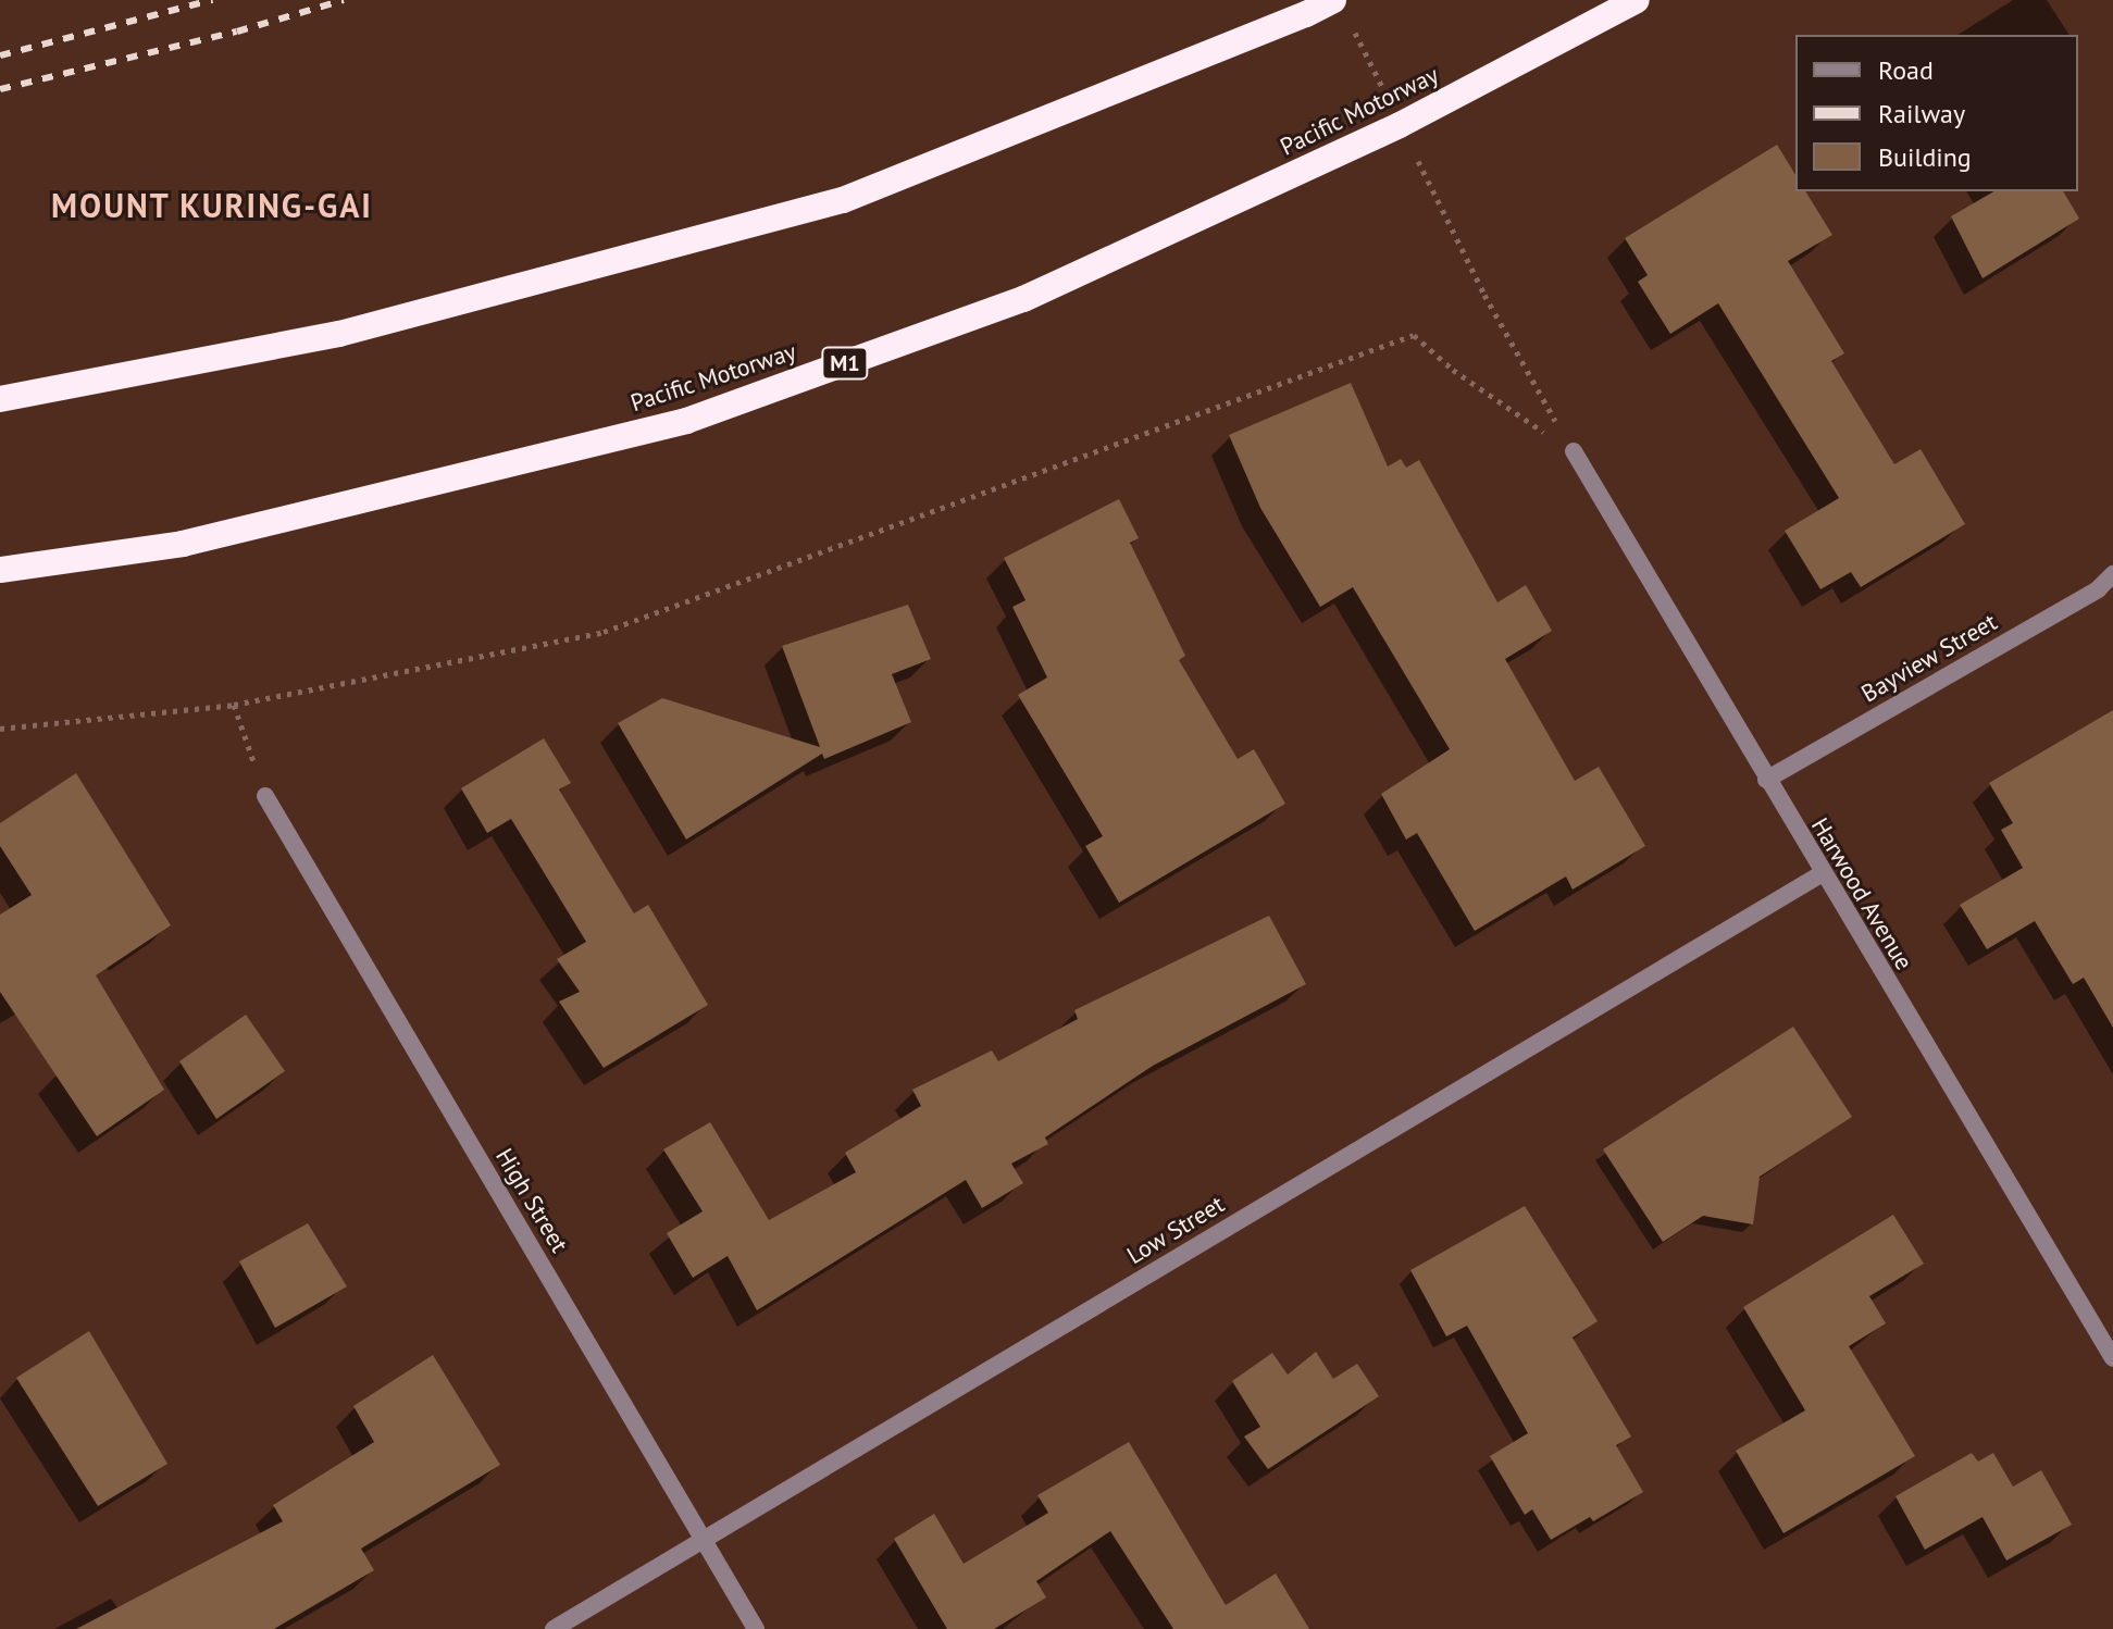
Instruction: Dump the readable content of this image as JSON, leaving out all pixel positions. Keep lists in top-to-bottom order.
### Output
{
  "streets": {
    "highway": ["Pacific Motorway", "M1"],
    "street": [
      "Bayview Street",
      "Harwood Avenue",
      "High Street",
      "Low Street"
    ]
  },
  "crossings": [
    ["Bayview Street", "Harwood Avenue"],
    ["Harwood Avenue", "Low Street"],
    ["High Street", "Low Street"]
  ],
  "districts": ["MOUNT KURING-GAI"],
  "legend": ["Road", "Railway", "Building"]
}
